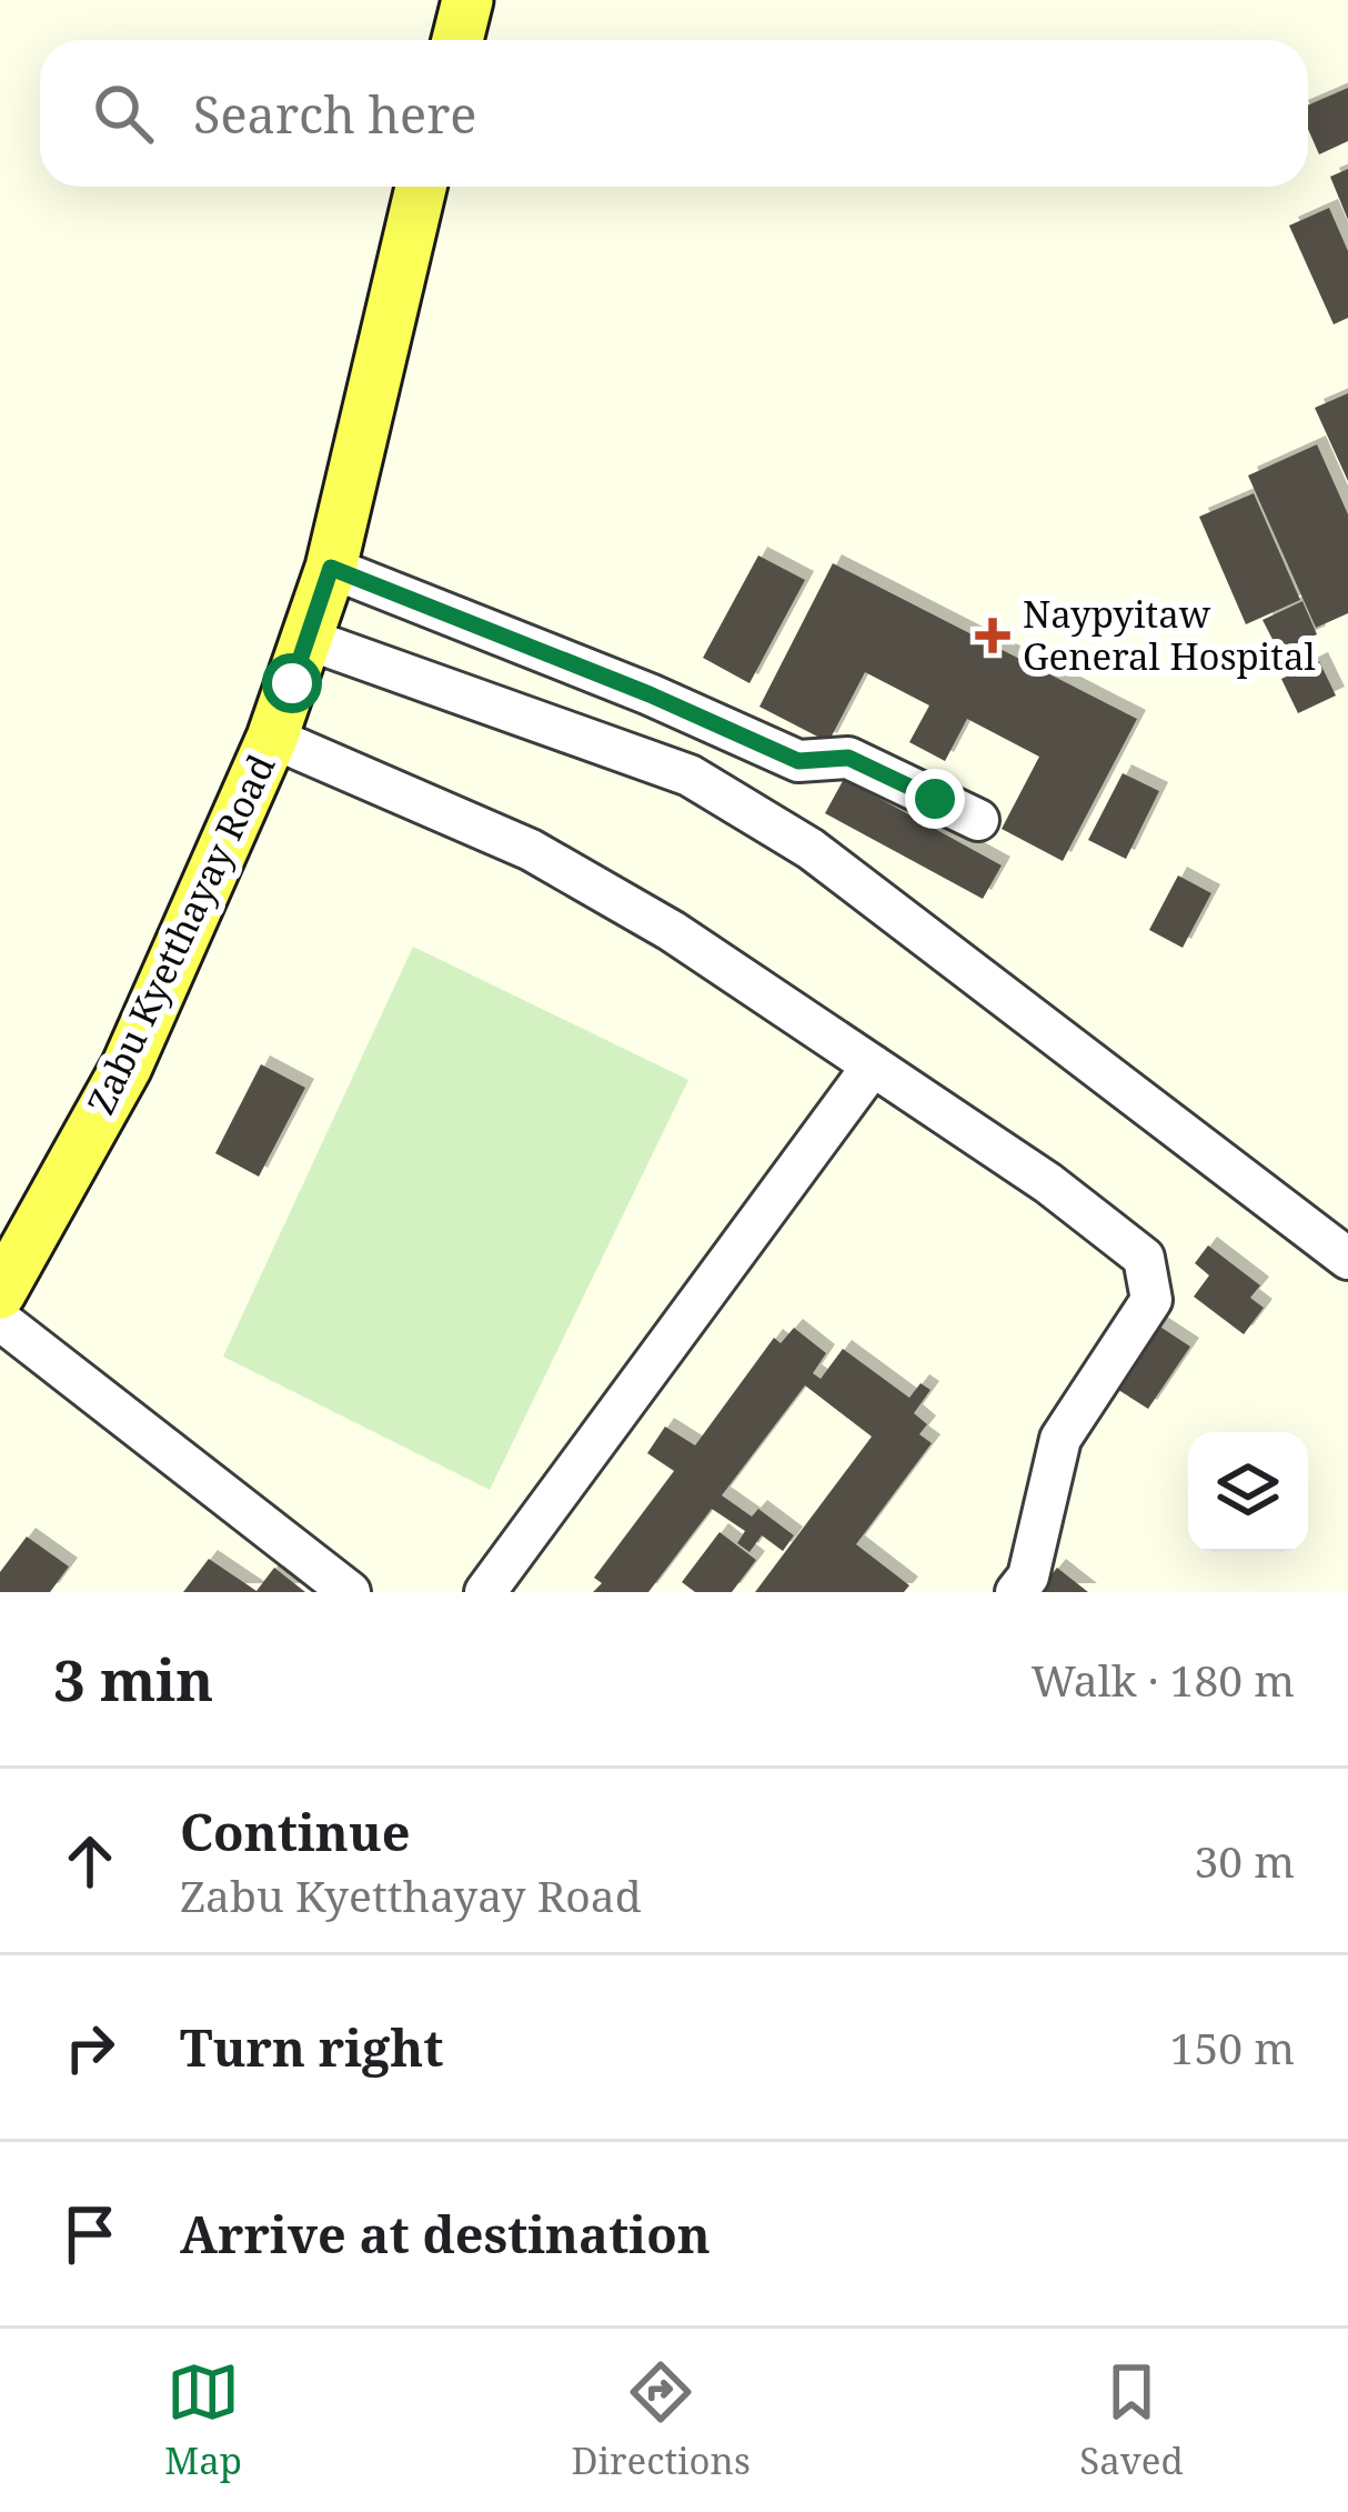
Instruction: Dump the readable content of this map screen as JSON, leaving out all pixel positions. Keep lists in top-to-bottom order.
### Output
{
  "streets": {
    "main road": ["Zabu Kyetthayay Road"]
  },
  "places": {
    "health": ["Naypyitaw General Hospital"]
  },
  "page": {
    "search": "Search here",
    "heading": ["3 min", "Walk · 180 m"],
    "list": [
      ["Continue", "Zabu Kyetthayay Road", "30 m"],
      ["Turn right", "150 m"],
      "Arrive at destination"
    ],
    "nav": ["Map", "Directions", "Saved"]
  }
}
